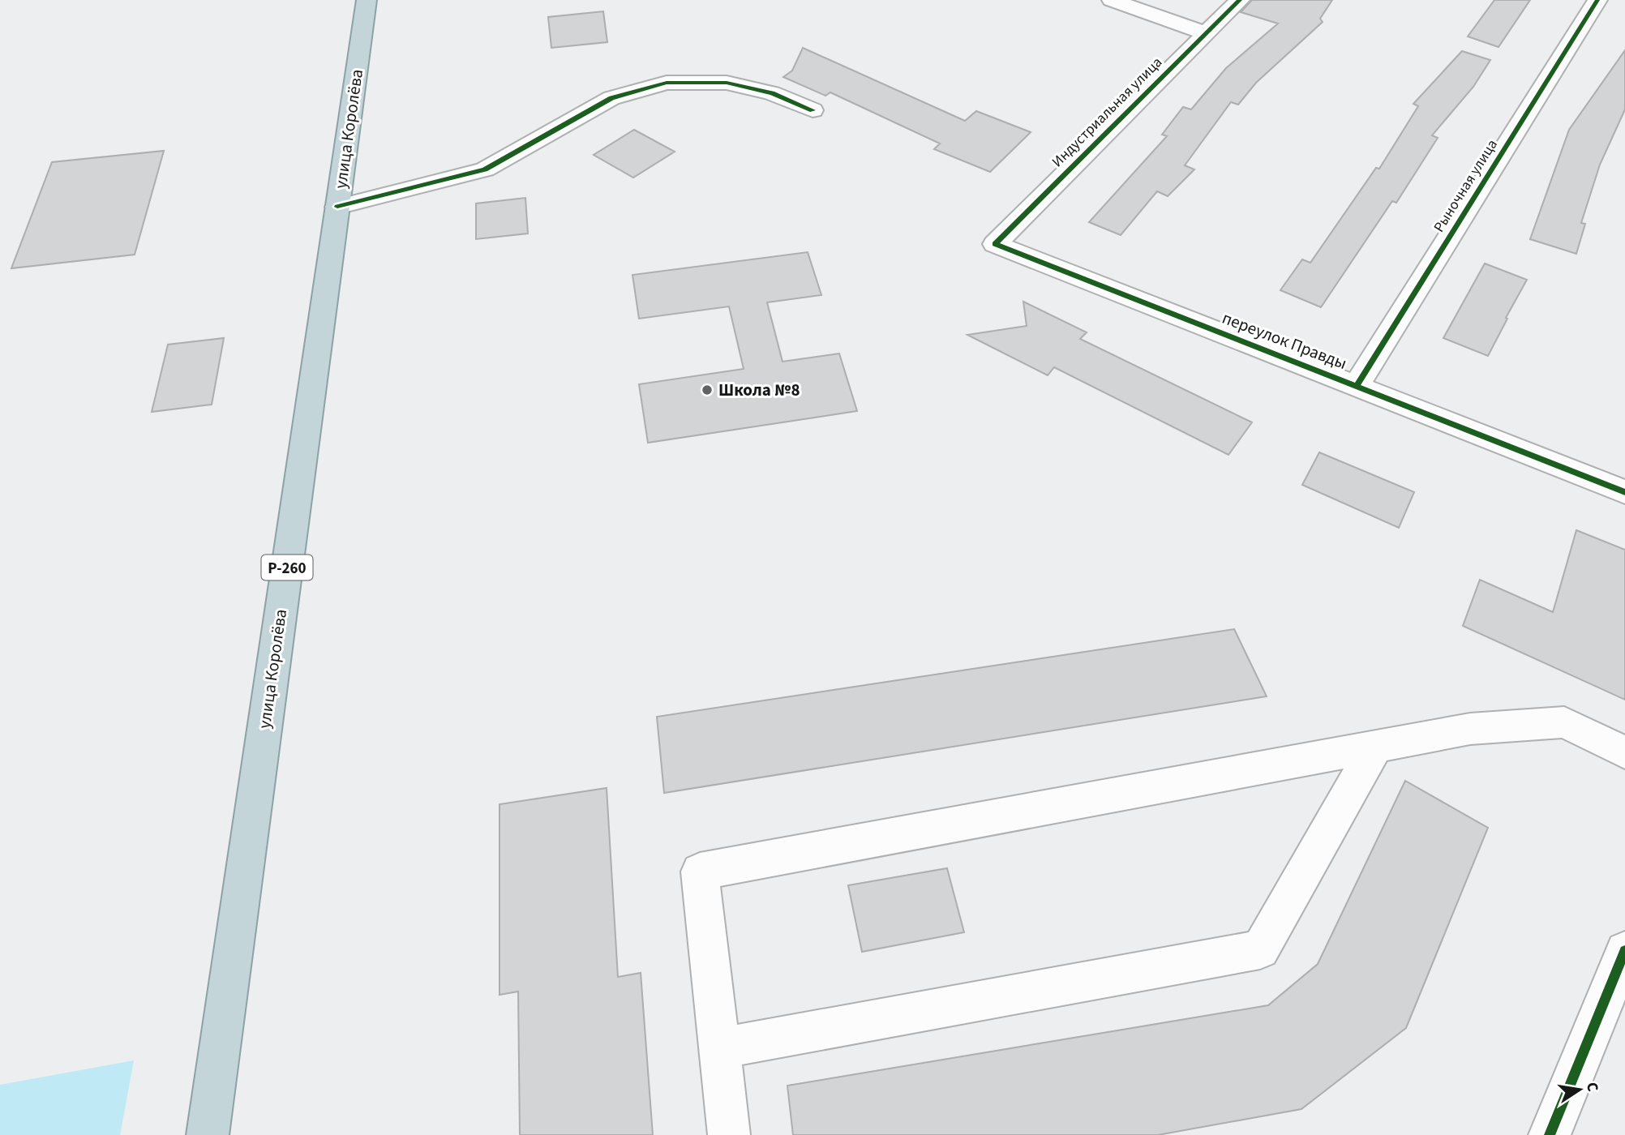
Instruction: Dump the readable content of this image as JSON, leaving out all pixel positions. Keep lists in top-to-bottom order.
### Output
{
  "streets": {
    "highway": ["улица Королёва", "Р-260"],
    "street": ["Индустриальная улица", "Рыночная улица", "переулок Правды"]
  },
  "crossings": [
    ["Индустриальная улица", "переулок Правды"],
    ["Рыночная улица", "переулок Правды"]
  ],
  "places": ["Школа №8"],
  "north": "right"
}
